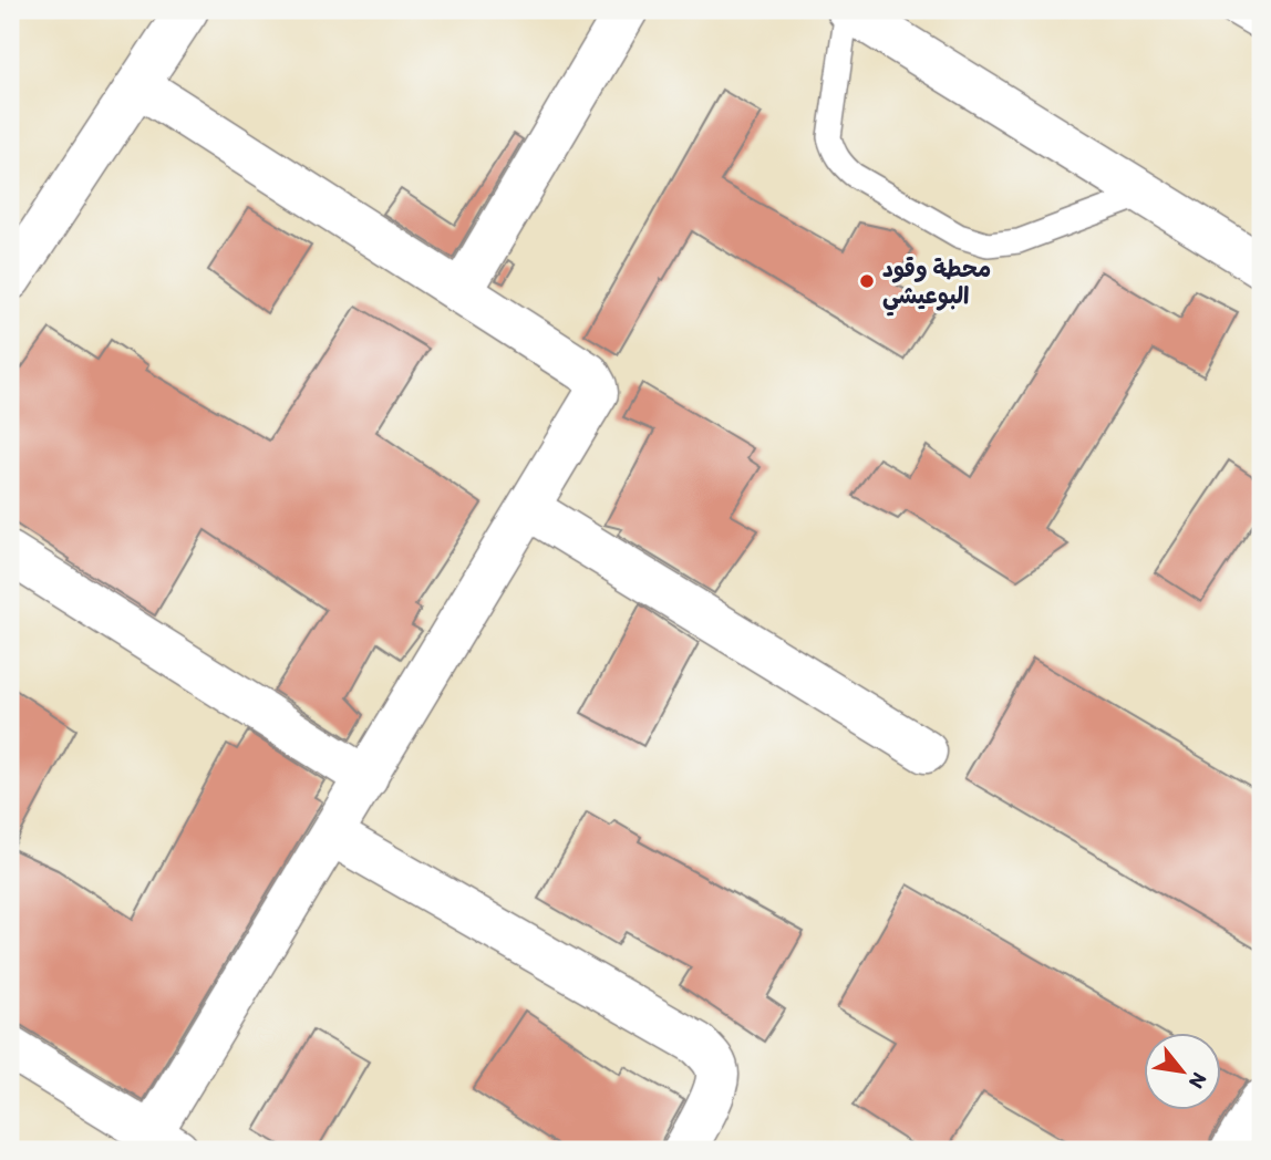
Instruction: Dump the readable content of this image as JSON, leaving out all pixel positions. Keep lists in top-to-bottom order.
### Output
{
  "places": ["محطة وقود البوعيشي"],
  "north": "bottom right"
}
